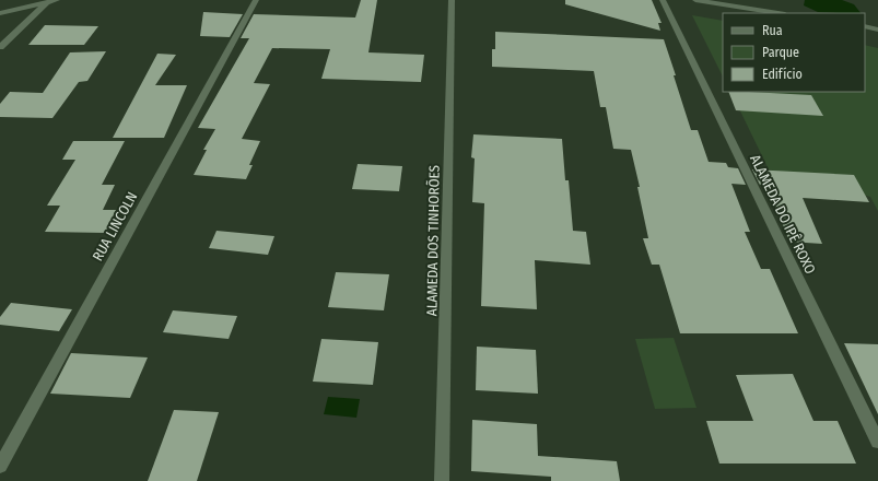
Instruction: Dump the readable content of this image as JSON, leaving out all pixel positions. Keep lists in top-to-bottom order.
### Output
{
  "streets": {
    "street": ["ALAMEDA DO IPÊ ROXO", "RUA LINCOLN", "ALAMEDA DOS TINHORÕES"]
  },
  "legend": ["Rua", "Parque", "Edifício"]
}
